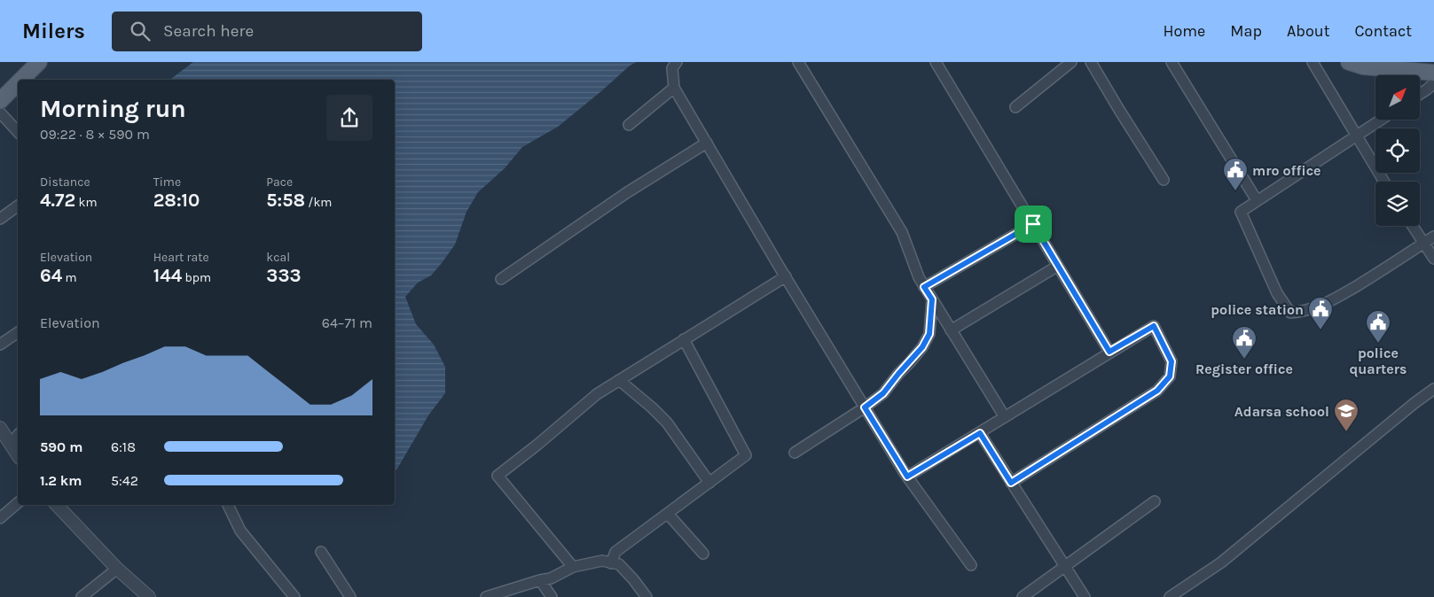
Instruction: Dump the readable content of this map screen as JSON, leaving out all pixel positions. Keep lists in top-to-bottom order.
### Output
{
  "places": {
    "public building": [
      "mro office",
      "police station",
      "police quarters",
      "Register office"
    ],
    "school or university": ["Adarsa school"]
  },
  "north": "top right",
  "page": {
    "header": "Milers",
    "search": "Search here",
    "nav": [
      "Home",
      "Map",
      "About",
      "Contact"
    ],
    "heading": ["Morning run", "09:22 · 8 × 590 m"],
    "stats": [
      ["Distance", "4.72 km"],
      ["Time", "28:10"],
      ["Pace", "5:58 /km"],
      ["Elevation", "64 m"],
      ["Heart rate", "144 bpm"],
      ["kcal", "333"]
    ],
    "chart": ["Elevation", "64–71 m"],
    "list": [
      {
        "name": "590 m",
        "note": "6:18"
      },
      {
        "name": "1.2 km",
        "note": "5:42"
      }
    ]
  }
}
